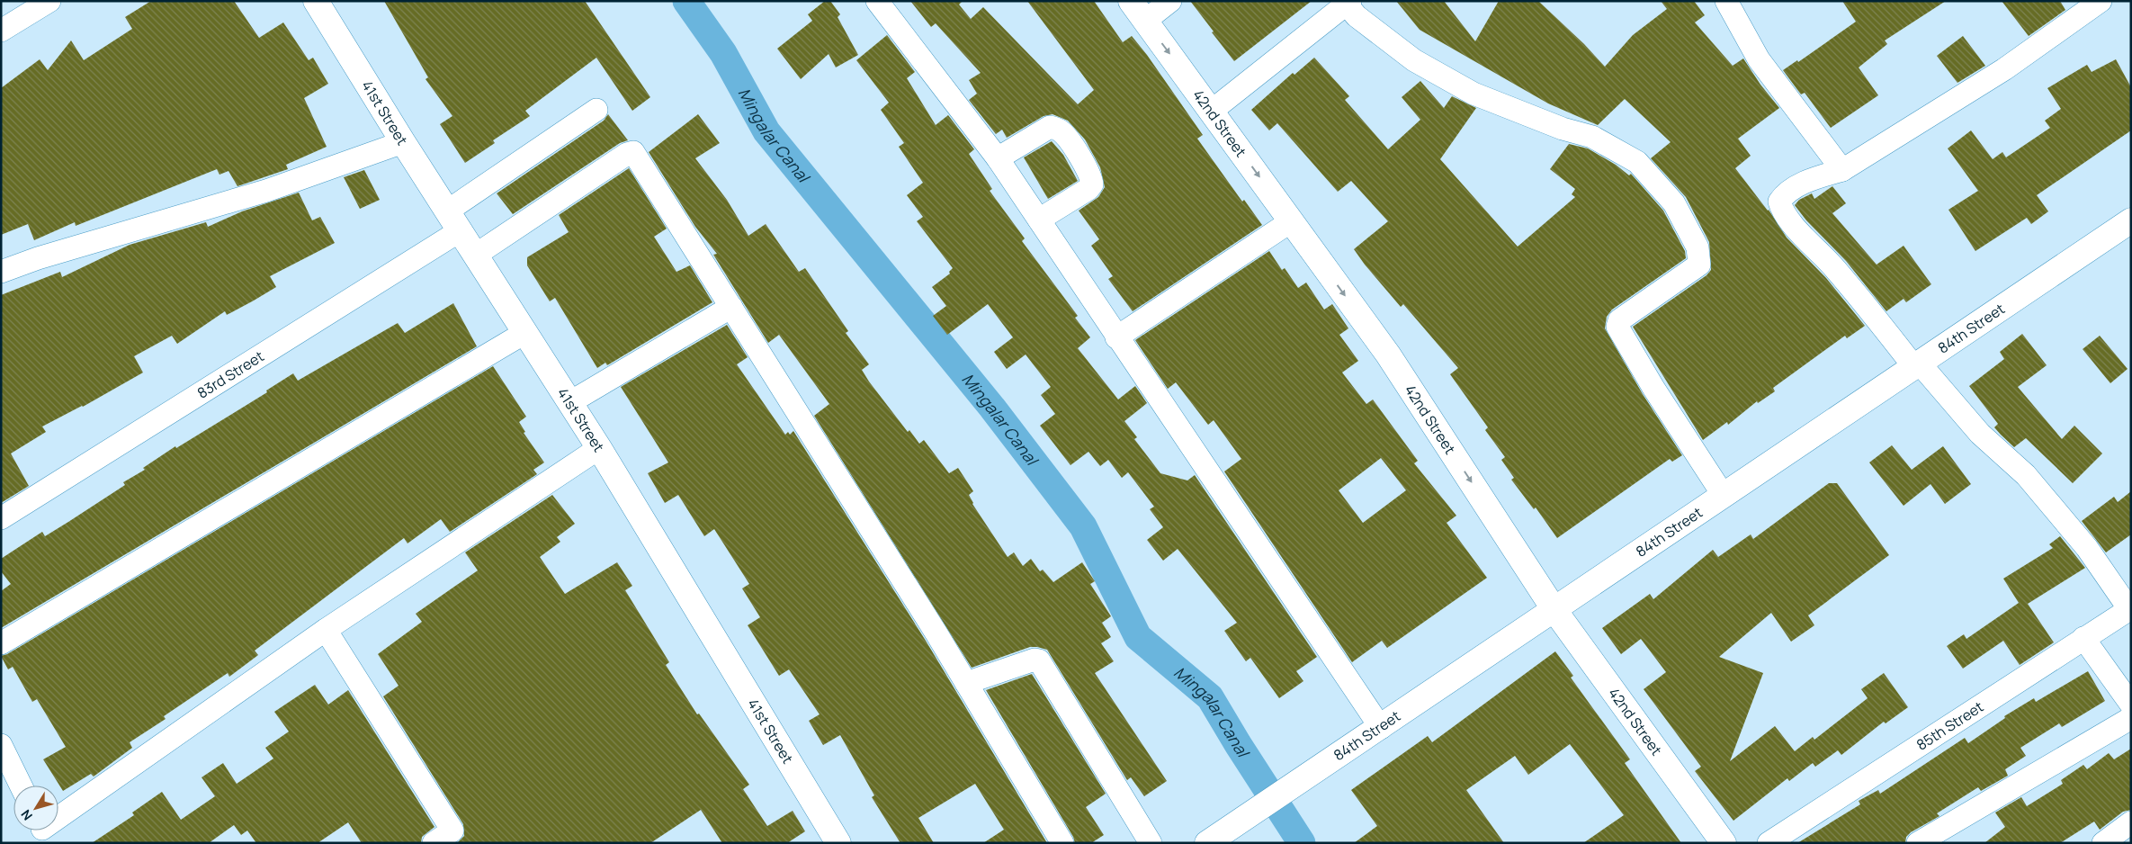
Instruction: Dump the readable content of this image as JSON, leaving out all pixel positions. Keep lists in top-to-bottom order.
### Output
{
  "streets": {
    "street": [
      "41st Street",
      "42nd Street",
      "84th Street",
      "83rd Street",
      "85th Street"
    ]
  },
  "crossings": [
    ["41st Street", "83rd Street"],
    ["42nd Street", "84th Street"]
  ],
  "water": ["Mingalar Canal"],
  "north": "bottom left"
}
